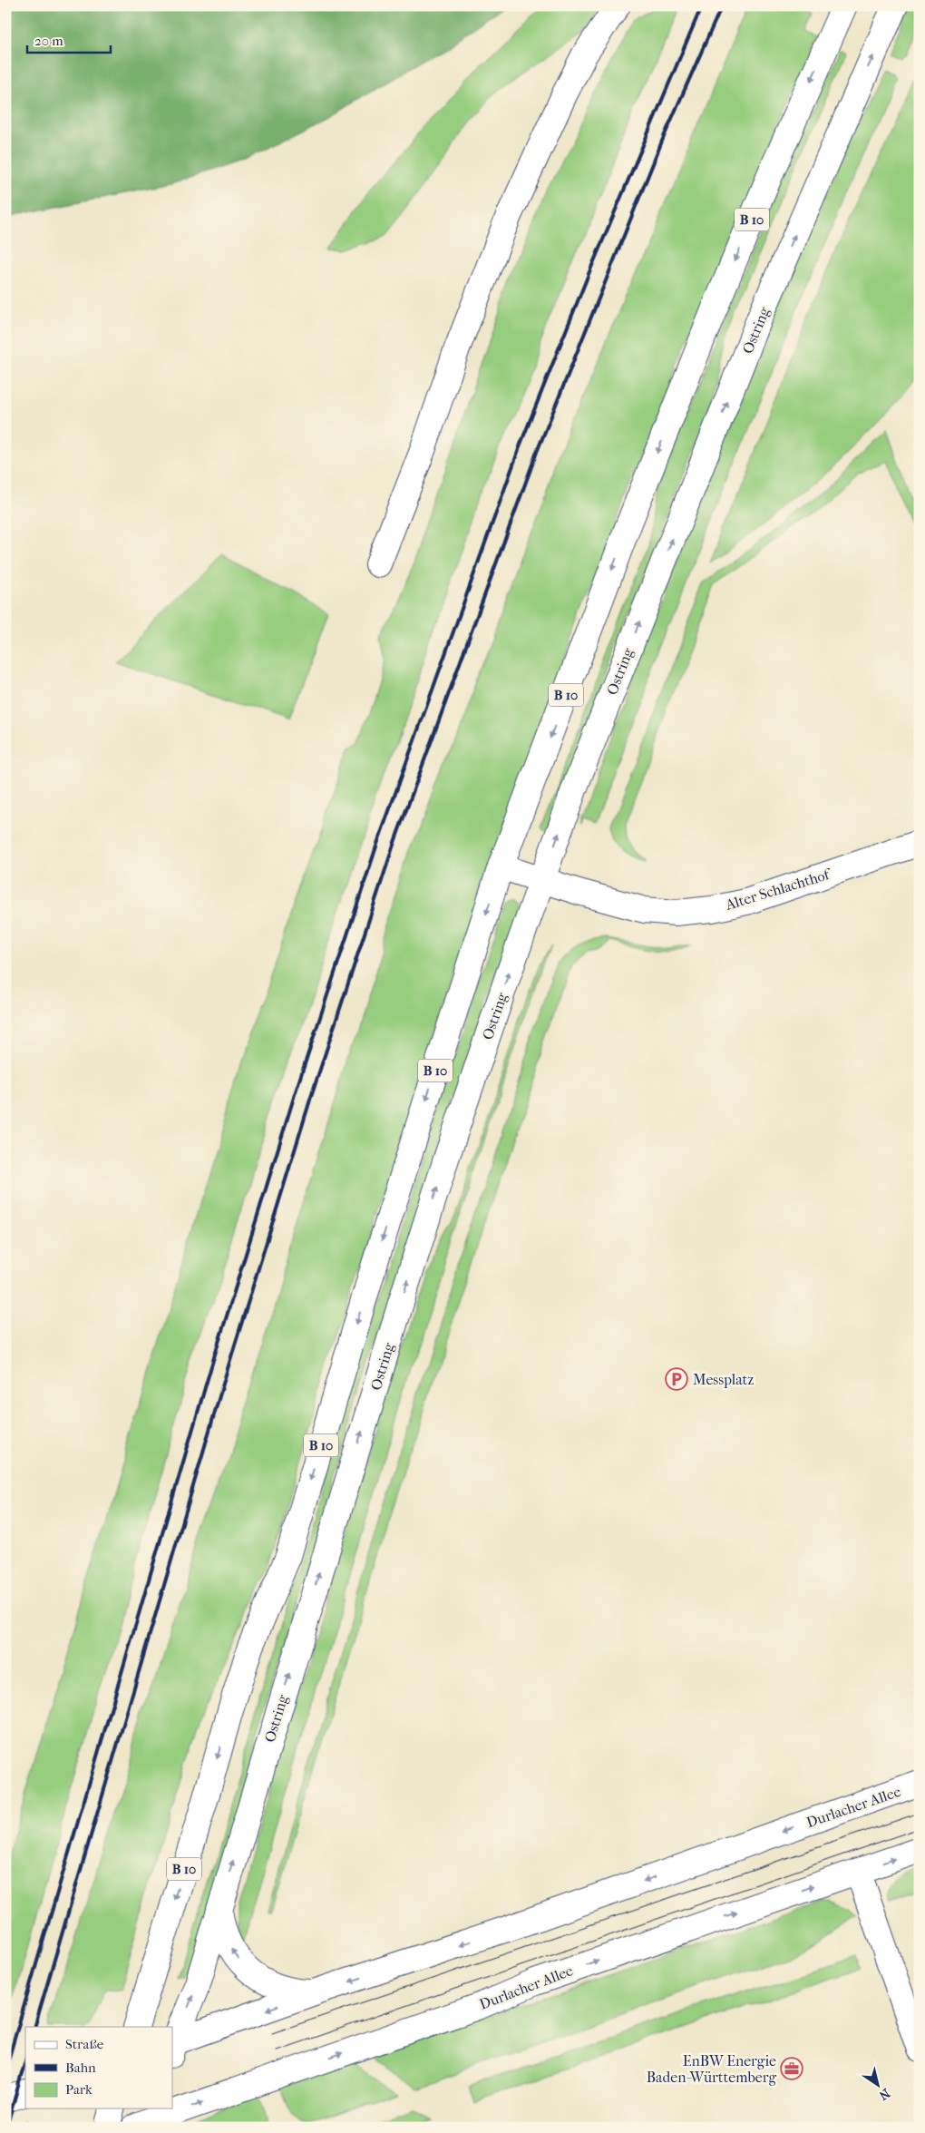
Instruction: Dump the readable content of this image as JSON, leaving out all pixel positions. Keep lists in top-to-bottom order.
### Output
{
  "streets": {
    "main road": [
      "B 10",
      "Ostring",
      "Alter Schlachthof",
      "Durlacher Allee"
    ]
  },
  "crossings": [
    ["B 10", "Alter Schlachthof"],
    ["Ostring", "Alter Schlachthof"],
    ["Ostring", "Durlacher Allee"]
  ],
  "places": {
    "parking": ["Messplatz"],
    "office": ["EnBW Energie Baden-Württemberg"]
  },
  "legend": ["Straße", "Bahn", "Park"],
  "scale_bar": "20 m",
  "north": "bottom right"
}
